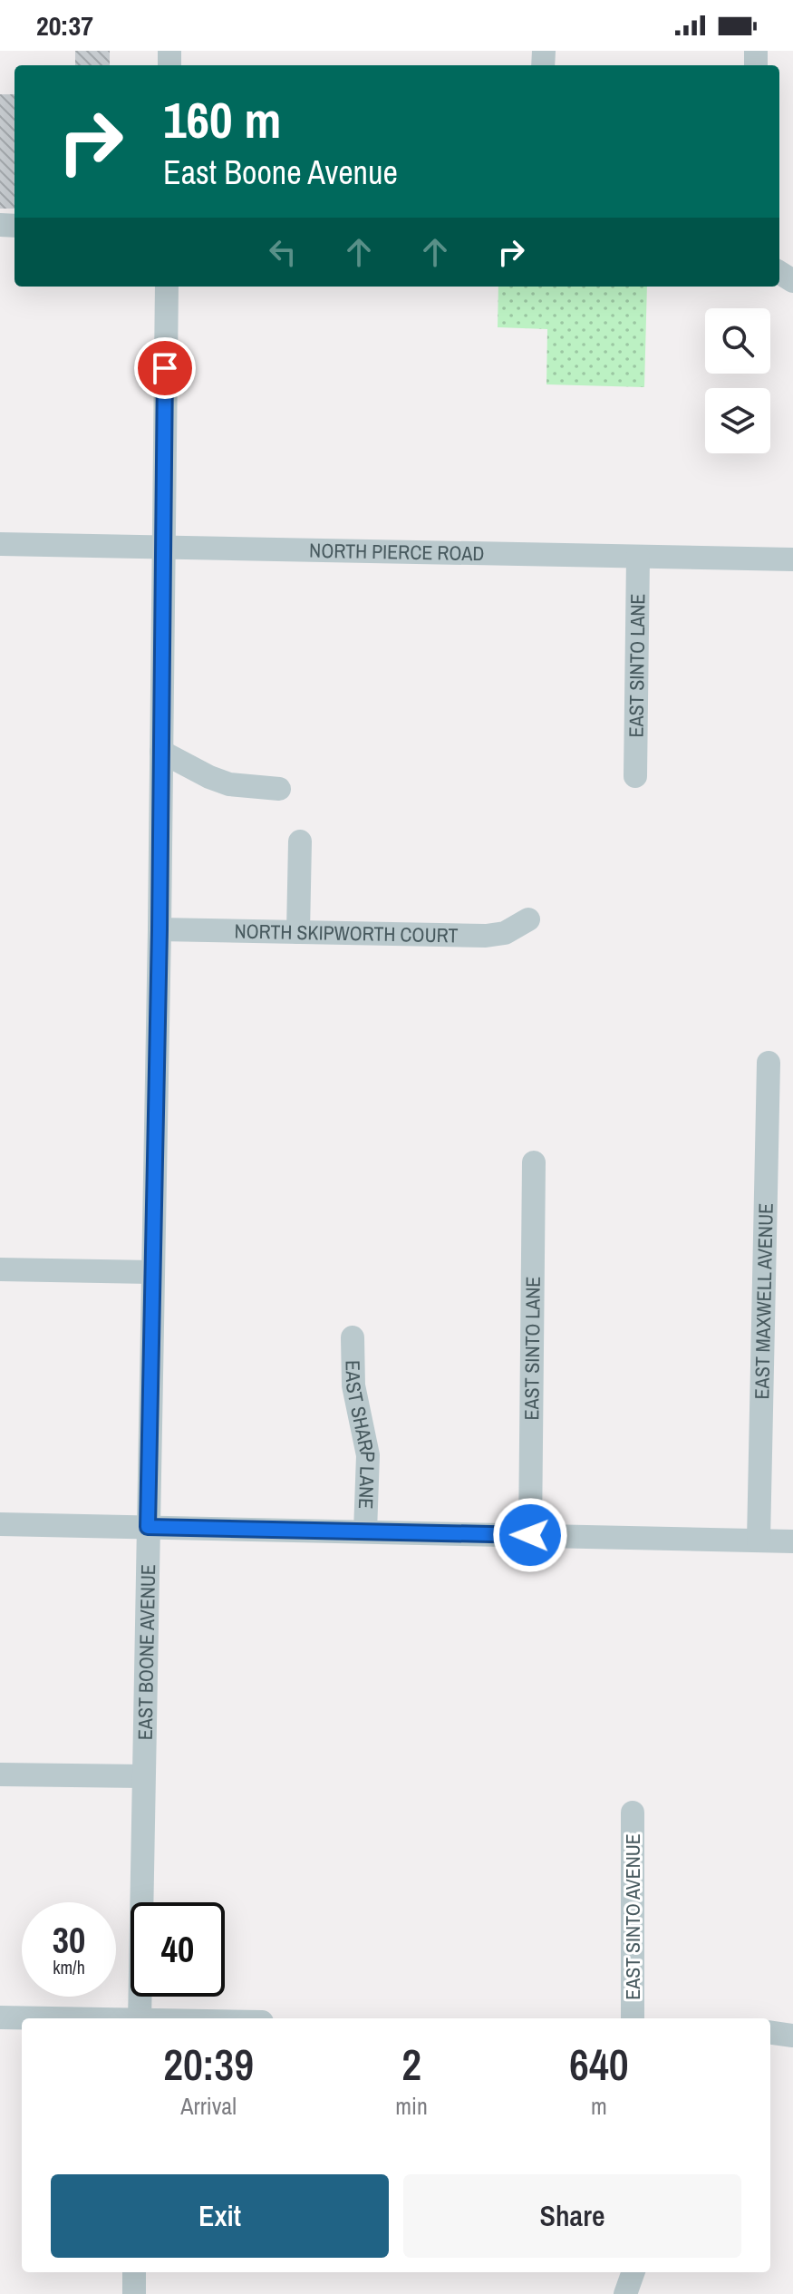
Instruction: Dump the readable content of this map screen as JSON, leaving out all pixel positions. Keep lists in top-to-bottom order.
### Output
{
  "streets": {
    "street": [
      "NORTH PIERCE ROAD",
      "EAST SINTO LANE",
      "NORTH SKIPWORTH COURT",
      "EAST MAXWELL AVENUE",
      "EAST SHARP LANE",
      "EAST BOONE AVENUE",
      "EAST SINTO AVENUE"
    ]
  },
  "crossings": [
    ["NORTH PIERCE ROAD", "EAST SINTO LANE"],
    ["NORTH PIERCE ROAD", "EAST BOONE AVENUE"],
    ["NORTH SKIPWORTH COURT", "EAST BOONE AVENUE"]
  ],
  "page": {
    "status": "20:37",
    "turn": ["160 m", "East Boone Avenue"],
    "speed": "30 km/h",
    "limit": "40",
    "eta": [
      "20:39",
      "Arrival",
      "2",
      "min",
      "640",
      "m"
    ],
    "buttons": ["Exit", "Share"]
  }
}
